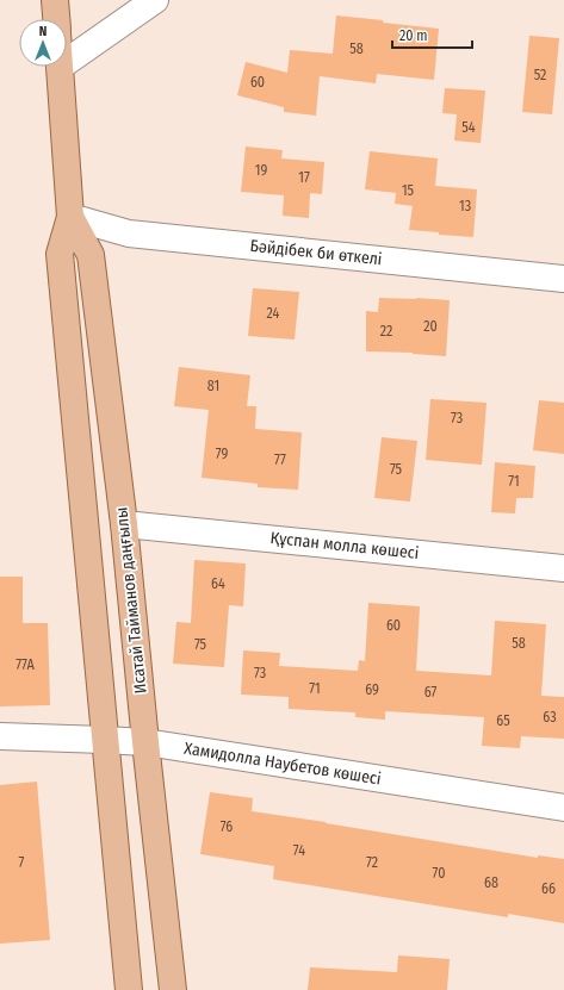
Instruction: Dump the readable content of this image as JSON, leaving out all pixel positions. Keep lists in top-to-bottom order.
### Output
{
  "streets": {
    "main road": ["Исатай Тайманов даңғылы"],
    "street": ["Бәйдібек би өткелі", "Құспан молла көшесі", "Хамидолла Наубетов көшесі"]
  },
  "crossings": [
    ["Бәйдібек би өткелі", "Исатай Тайманов даңғылы"],
    ["Құспан молла көшесі", "Исатай Тайманов даңғылы"],
    ["Исатай Тайманов даңғылы", "Хамидолла Наубетов көшесі"]
  ],
  "house_numbers": [
    "58",
    "52",
    "60",
    "54",
    "19",
    "17",
    "15",
    "13",
    "24",
    "20",
    "22",
    "81",
    "73",
    "79",
    "77",
    "75",
    "71",
    "64",
    "60",
    "58",
    "75",
    "77А",
    "73",
    "71",
    "69",
    "67",
    "63",
    "65",
    "76",
    "74",
    "7",
    "72",
    "70",
    "68",
    "66"
  ],
  "scale_bar": "20 m",
  "north": "top"
}
